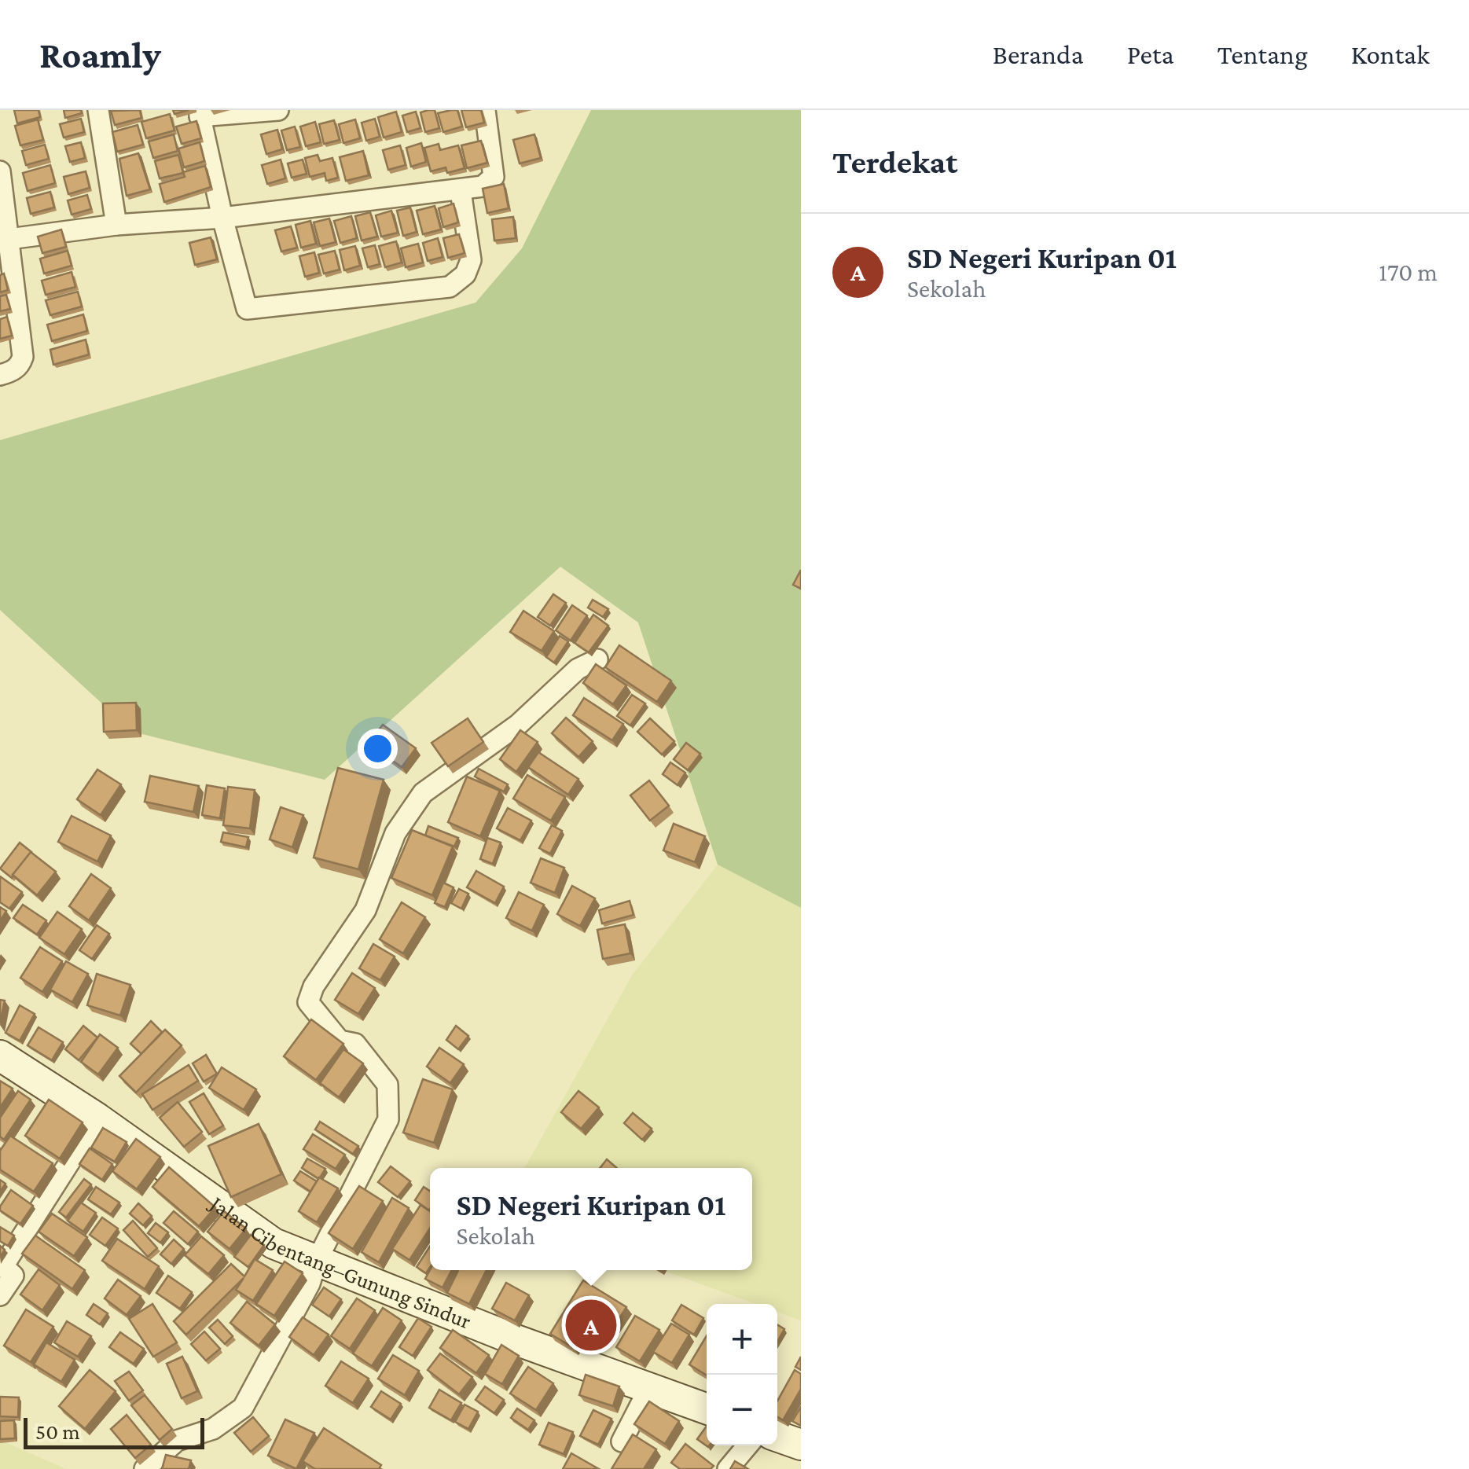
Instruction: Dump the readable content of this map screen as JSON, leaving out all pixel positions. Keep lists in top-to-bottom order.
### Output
{
  "streets": {
    "street": ["Jalan Cibentang–Gunung Sindur"]
  },
  "scale_bar": "50 m",
  "page": {
    "header": "Roamly",
    "nav": [
      "Beranda",
      "Peta",
      "Tentang",
      "Kontak"
    ],
    "heading": "Terdekat",
    "list": [
      {
        "mark": "A",
        "name": "SD Negeri Kuripan 01",
        "note": "Sekolah",
        "value": "170 m"
      }
    ],
    "popup": ["SD Negeri Kuripan 01", "Sekolah"],
    "pins": "A",
    "map_buttons": ["+", "−"],
    "scale": "50 m"
  }
}
